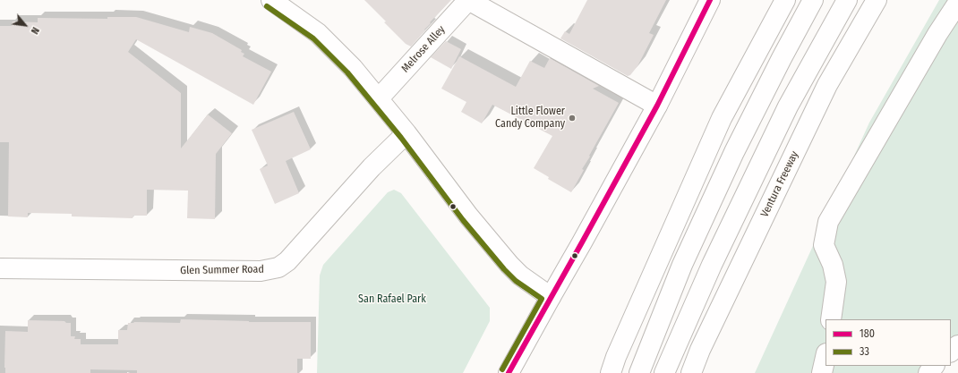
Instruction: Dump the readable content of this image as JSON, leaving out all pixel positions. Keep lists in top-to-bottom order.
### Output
{
  "streets": {
    "main road": ["Melrose Alley", "Ventura Freeway", "Glen Summer Road"]
  },
  "parks": ["San Rafael Park"],
  "places": ["Little Flower Candy Company"],
  "lines": ["transit line 180", "transit line 33"],
  "legend": ["180", "33"],
  "north": "bottom right"
}
